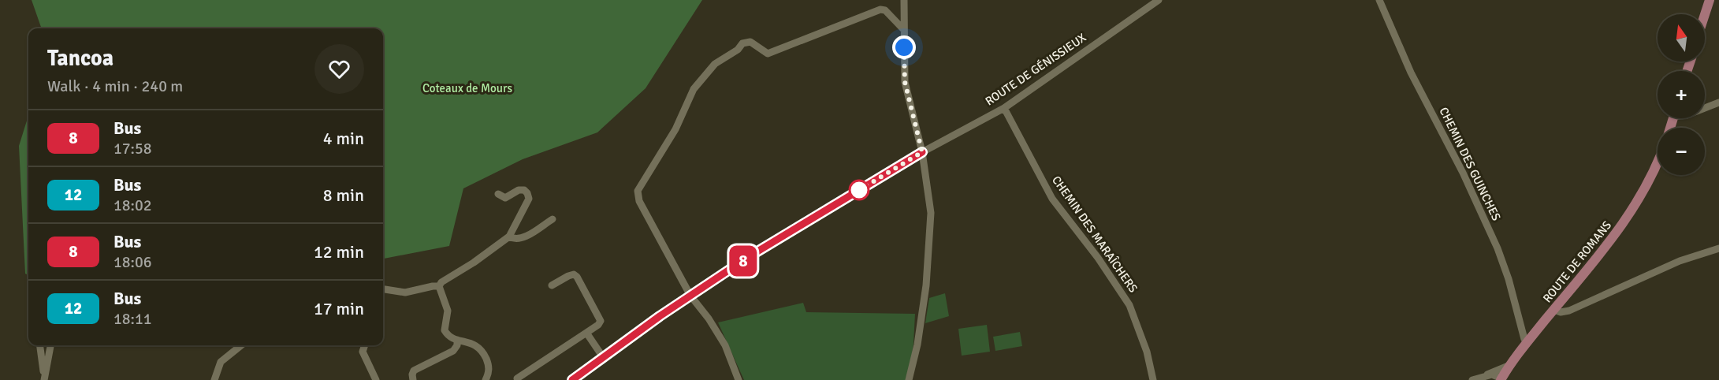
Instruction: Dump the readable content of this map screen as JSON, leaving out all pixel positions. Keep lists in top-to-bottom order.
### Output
{
  "streets": {
    "main road": ["ROUTE DE ROMANS"],
    "street": ["ROUTE DE GÉNISSIEUX", "CHEMIN DES GUINCHES", "CHEMIN DES MARAÎCHERS"]
  },
  "crossings": [
    ["ROUTE DE GÉNISSIEUX", "CHEMIN DES MARAÎCHERS"],
    ["CHEMIN DES GUINCHES", "ROUTE DE ROMANS"]
  ],
  "parks": ["Coteaux de Mours"],
  "lines": ["bus line 8"],
  "north": "top",
  "page": {
    "on_map": "8",
    "map_buttons": ["+", "−"],
    "heading": ["Tancoa", "Walk · 4 min · 240 m"],
    "list": [
      {
        "mark": "8",
        "name": "Bus",
        "note": "17:58",
        "value": "4 min"
      },
      {
        "mark": "12",
        "name": "Bus",
        "note": "18:02",
        "value": "8 min"
      },
      {
        "mark": "8",
        "name": "Bus",
        "note": "18:06",
        "value": "12 min"
      },
      {
        "mark": "12",
        "name": "Bus",
        "note": "18:11",
        "value": "17 min"
      }
    ]
  }
}
